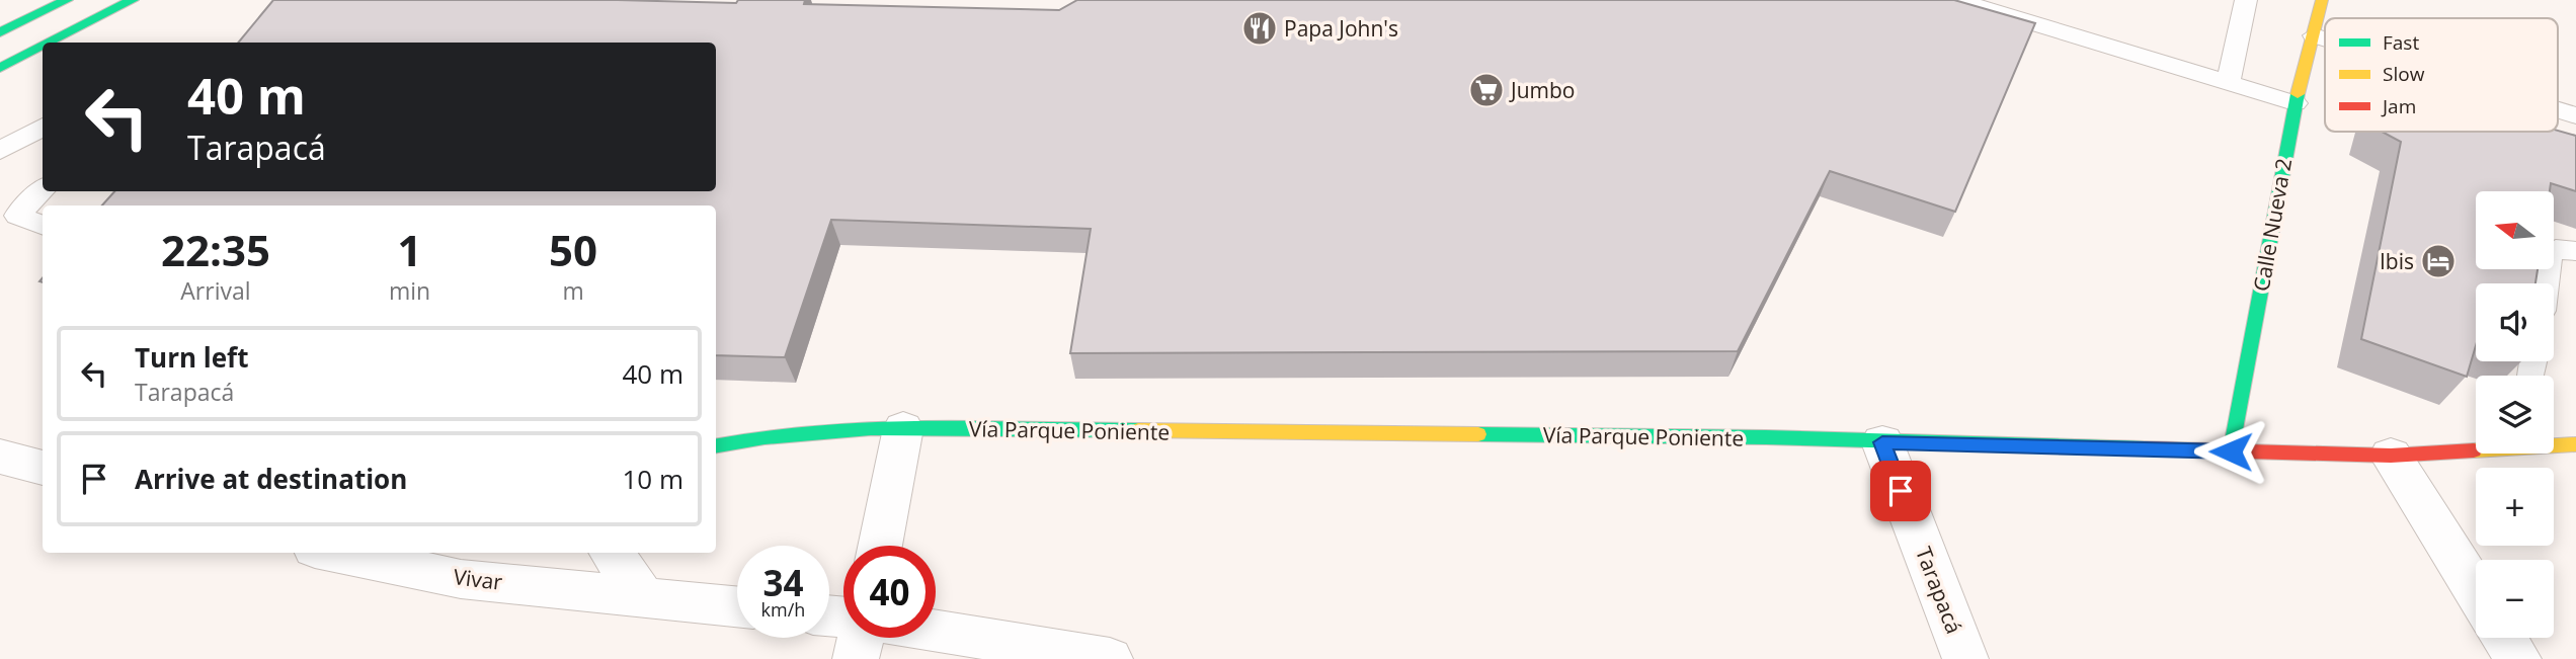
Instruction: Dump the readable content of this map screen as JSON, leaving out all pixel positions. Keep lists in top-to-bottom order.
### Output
{
  "streets": {
    "street": [
      "Calle Nueva 2",
      "Vía Parque Poniente",
      "Vivar",
      "Tarapacá"
    ]
  },
  "crossings": [
    ["Calle Nueva 2", "Vía Parque Poniente"],
    ["Vía Parque Poniente", "Tarapacá"]
  ],
  "places": {
    "restaurant": ["Papa John's"],
    "supermarket": ["Jumbo"],
    "hotel": ["Ibis"]
  },
  "legend": ["Fast", "Slow", "Jam"],
  "north": "left",
  "page": {
    "turn": ["40 m", "Tarapacá"],
    "map_buttons": ["+", "−"],
    "eta": [
      "22:35",
      "Arrival",
      "1",
      "min",
      "50",
      "m"
    ],
    "list": [
      {
        "name": "Turn left",
        "note": "Tarapacá",
        "value": "40 m"
      },
      {
        "name": "Arrive at destination",
        "value": "10 m"
      }
    ],
    "speed": "34 km/h",
    "limit": "40"
  }
}
